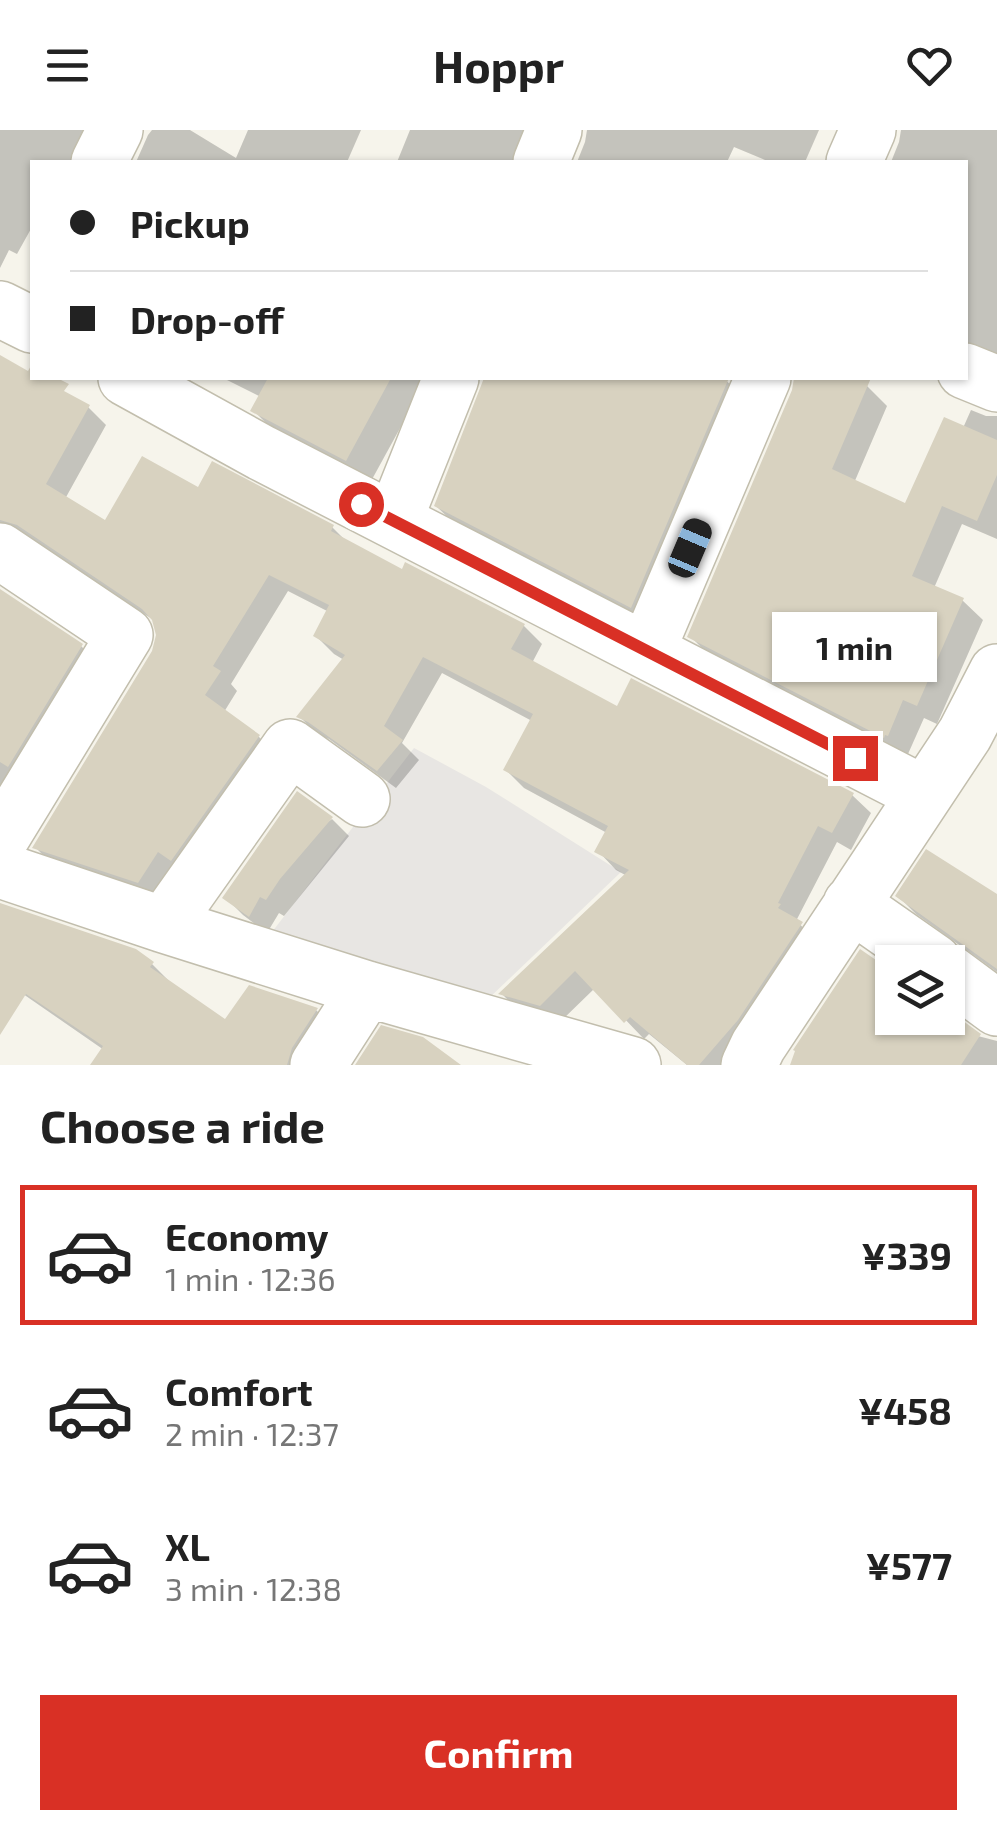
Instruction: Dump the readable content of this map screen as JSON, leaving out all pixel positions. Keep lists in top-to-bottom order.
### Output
{
  "page": {
    "header": "Hoppr",
    "banner": ["Pickup", "Drop-off"],
    "bubble": "1 min",
    "heading": "Choose a ride",
    "list": [
      {
        "name": "Economy",
        "note": "1 min · 12:36",
        "value": "¥339"
      },
      {
        "name": "Comfort",
        "note": "2 min · 12:37",
        "value": "¥458"
      },
      {
        "name": "XL",
        "note": "3 min · 12:38",
        "value": "¥577"
      }
    ],
    "buttons": "Confirm"
  }
}
